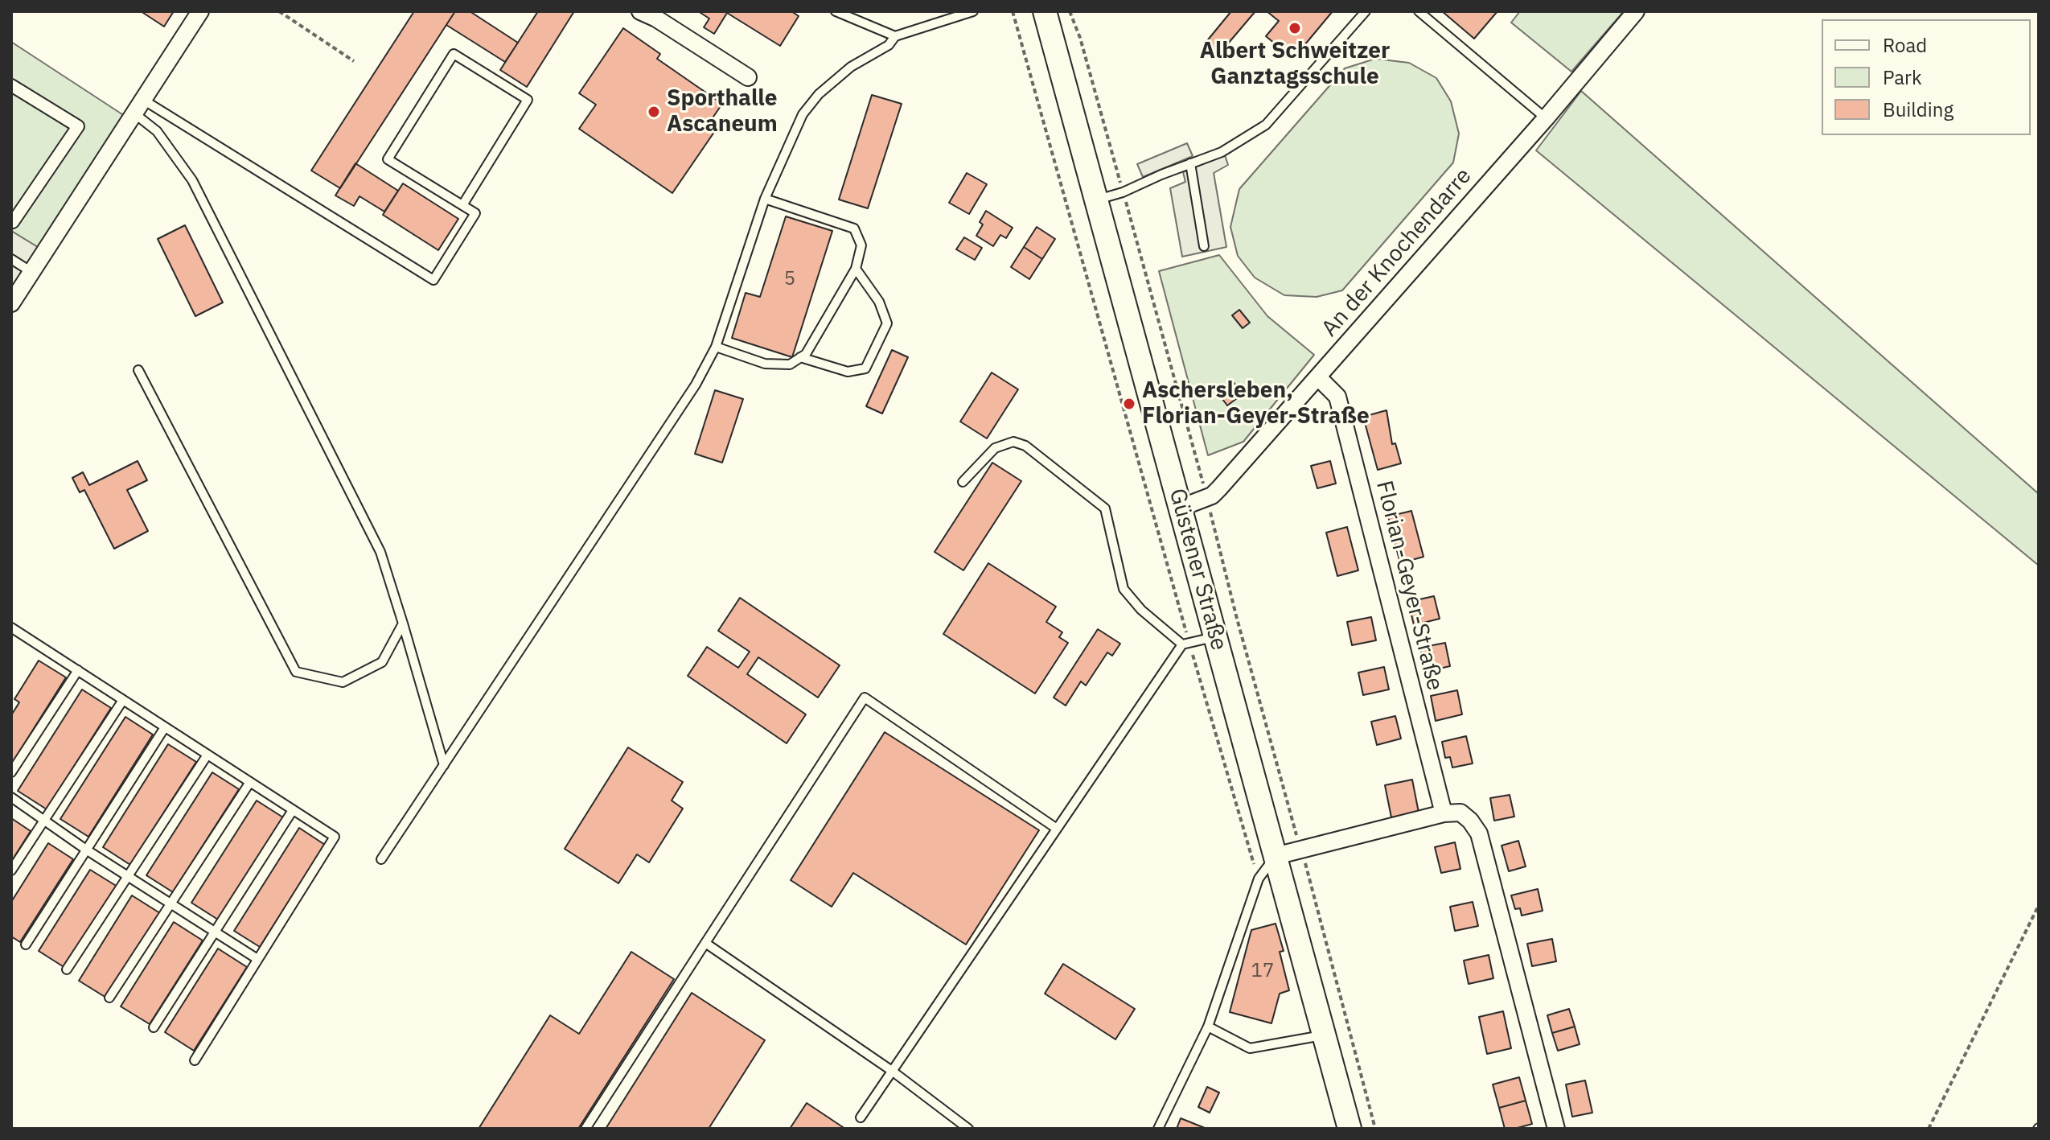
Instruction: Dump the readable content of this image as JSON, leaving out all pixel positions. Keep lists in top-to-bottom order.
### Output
{
  "streets": {
    "main road": ["Güstener Straße"],
    "street": ["An der Knochendarre", "Florian-Geyer-Straße"]
  },
  "crossings": [
    ["An der Knochendarre", "Güstener Straße"],
    ["An der Knochendarre", "Florian-Geyer-Straße"]
  ],
  "places": ["Albert Schweitzer Ganztagsschule", "Sporthalle Ascaneum", "Aschersleben, Florian-Geyer-Straße"],
  "house_numbers": ["5", "17"],
  "legend": ["Road", "Park", "Building"]
}
